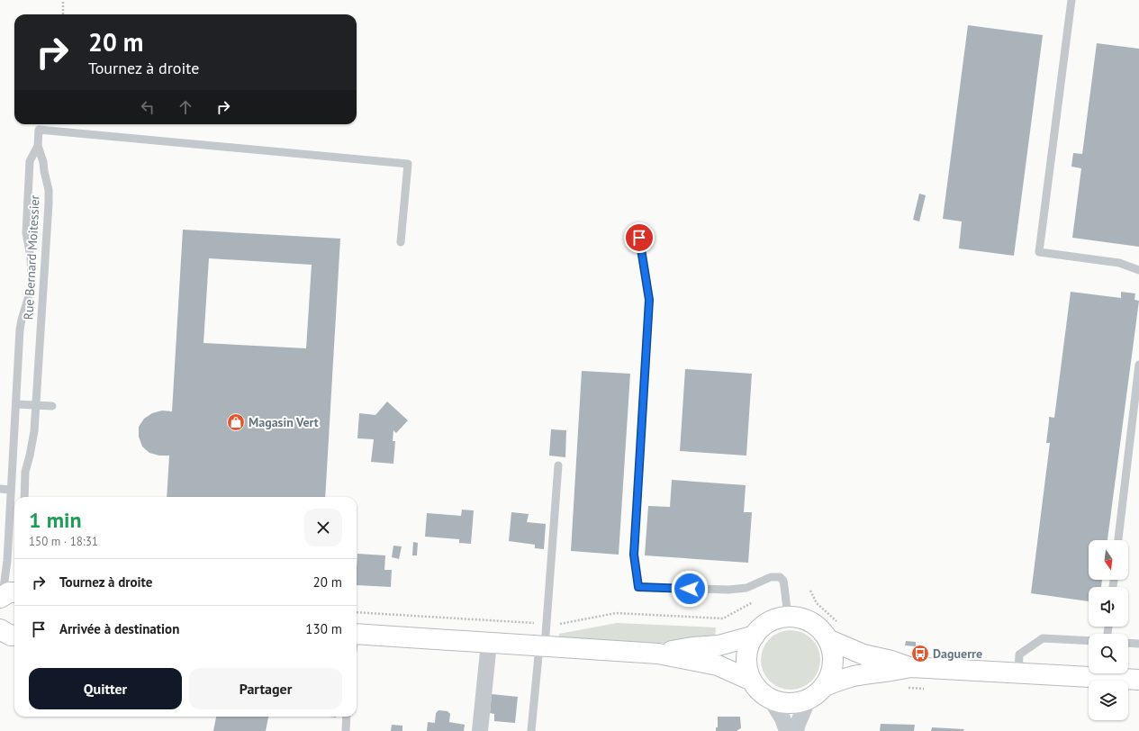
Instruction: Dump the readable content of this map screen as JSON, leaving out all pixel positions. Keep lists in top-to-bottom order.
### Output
{
  "streets": {
    "lane": ["Rue Bernard Moitessier"]
  },
  "places": {
    "shop": ["Magasin Vert"],
    "bus stop": ["Daguerre"]
  },
  "north": "bottom",
  "page": {
    "turn": ["20 m", "Tournez à droite"],
    "heading": ["1 min", "150 m · 18:31"],
    "list": [
      {
        "name": "Tournez à droite",
        "value": "20 m"
      },
      {
        "name": "Arrivée à destination",
        "value": "130 m"
      }
    ],
    "buttons": ["Quitter", "Partager"]
  }
}
